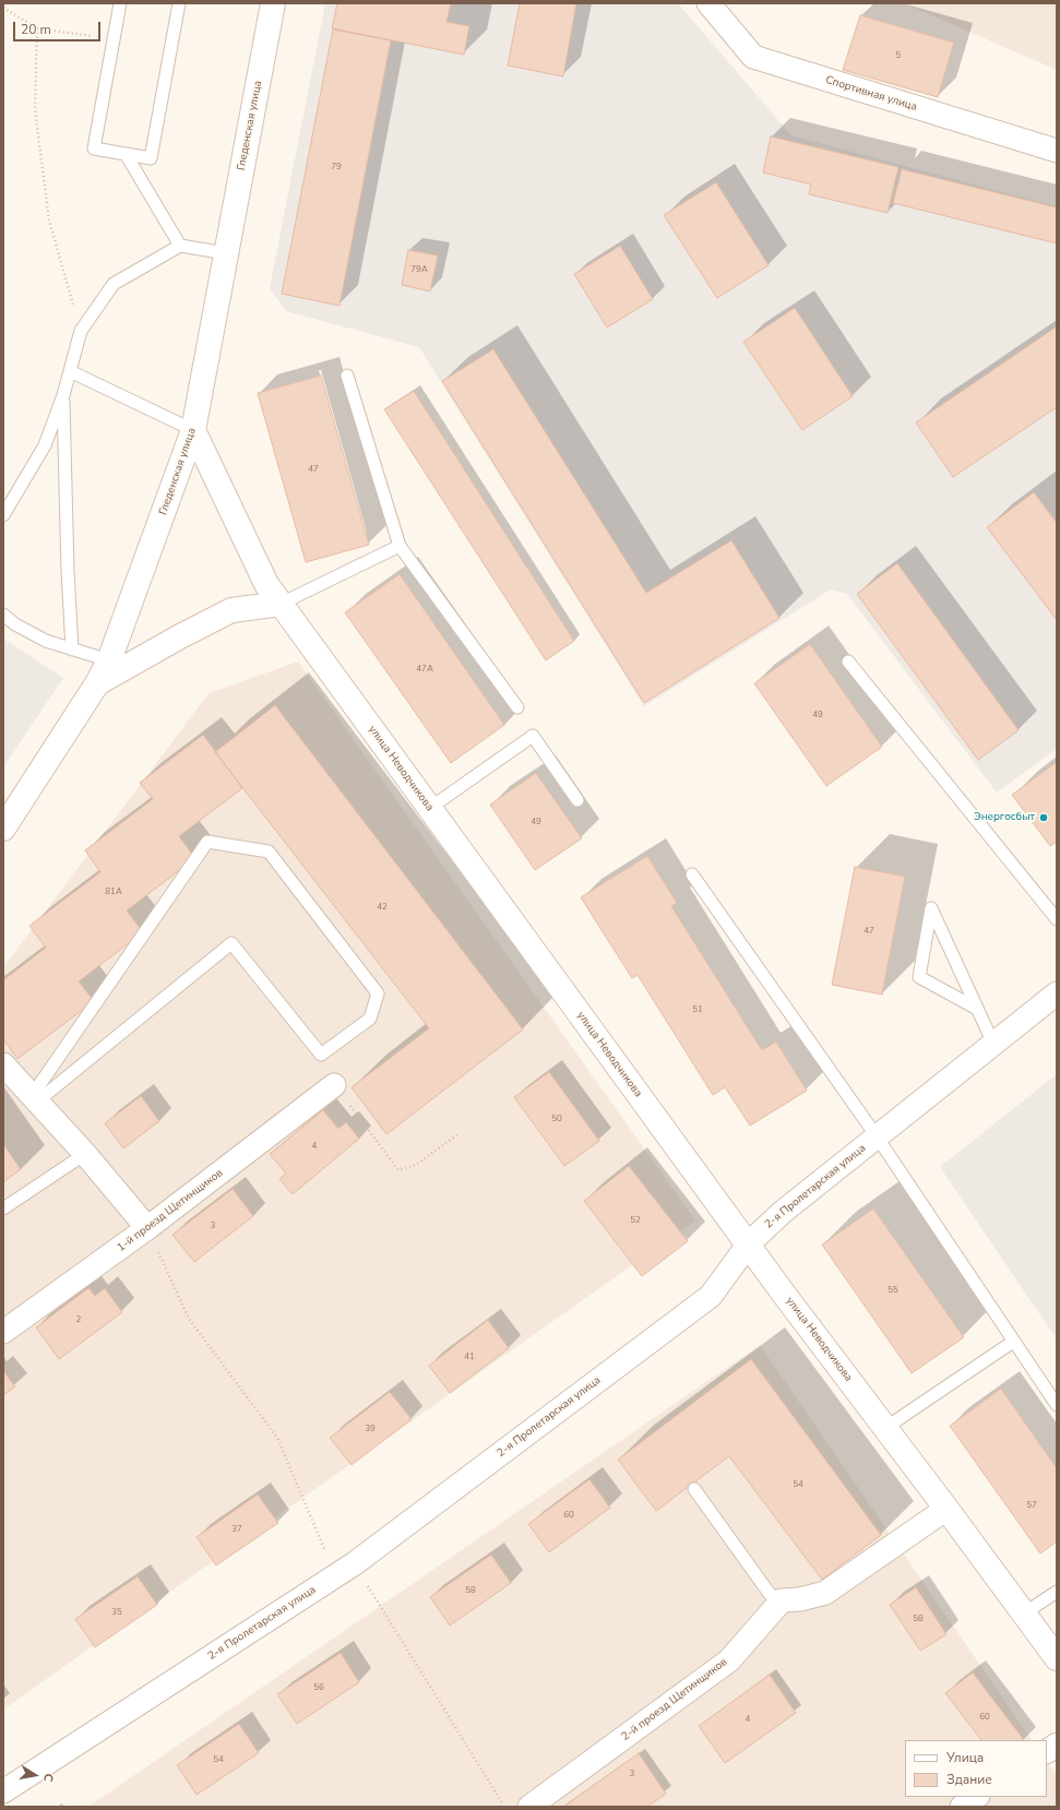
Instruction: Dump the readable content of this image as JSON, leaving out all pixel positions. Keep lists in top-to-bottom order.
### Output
{
  "streets": {
    "main road": ["Гледенская улица", "улица Неводчикова"],
    "street": [
      "Спортивная улица",
      "2-я Пролетарская улица",
      "1-й проезд Щетинщиков",
      "2-й проезд Щетинщиков"
    ]
  },
  "crossings": [
    ["Гледенская улица", "улица Неводчикова"],
    ["улица Неводчикова", "2-я Пролетарская улица"]
  ],
  "places": ["Энергосбыт"],
  "house_numbers": [
    "5",
    "79",
    "79А",
    "47",
    "47А",
    "49",
    "49",
    "81А",
    "42",
    "47",
    "51",
    "50",
    "4",
    "52",
    "3",
    "55",
    "2",
    "41",
    "39",
    "54",
    "57",
    "60",
    "37",
    "58",
    "35",
    "58",
    "56",
    "60",
    "4",
    "54",
    "3"
  ],
  "legend": ["Улица", "Здание"],
  "scale_bar": "20 m",
  "north": "right"
}
